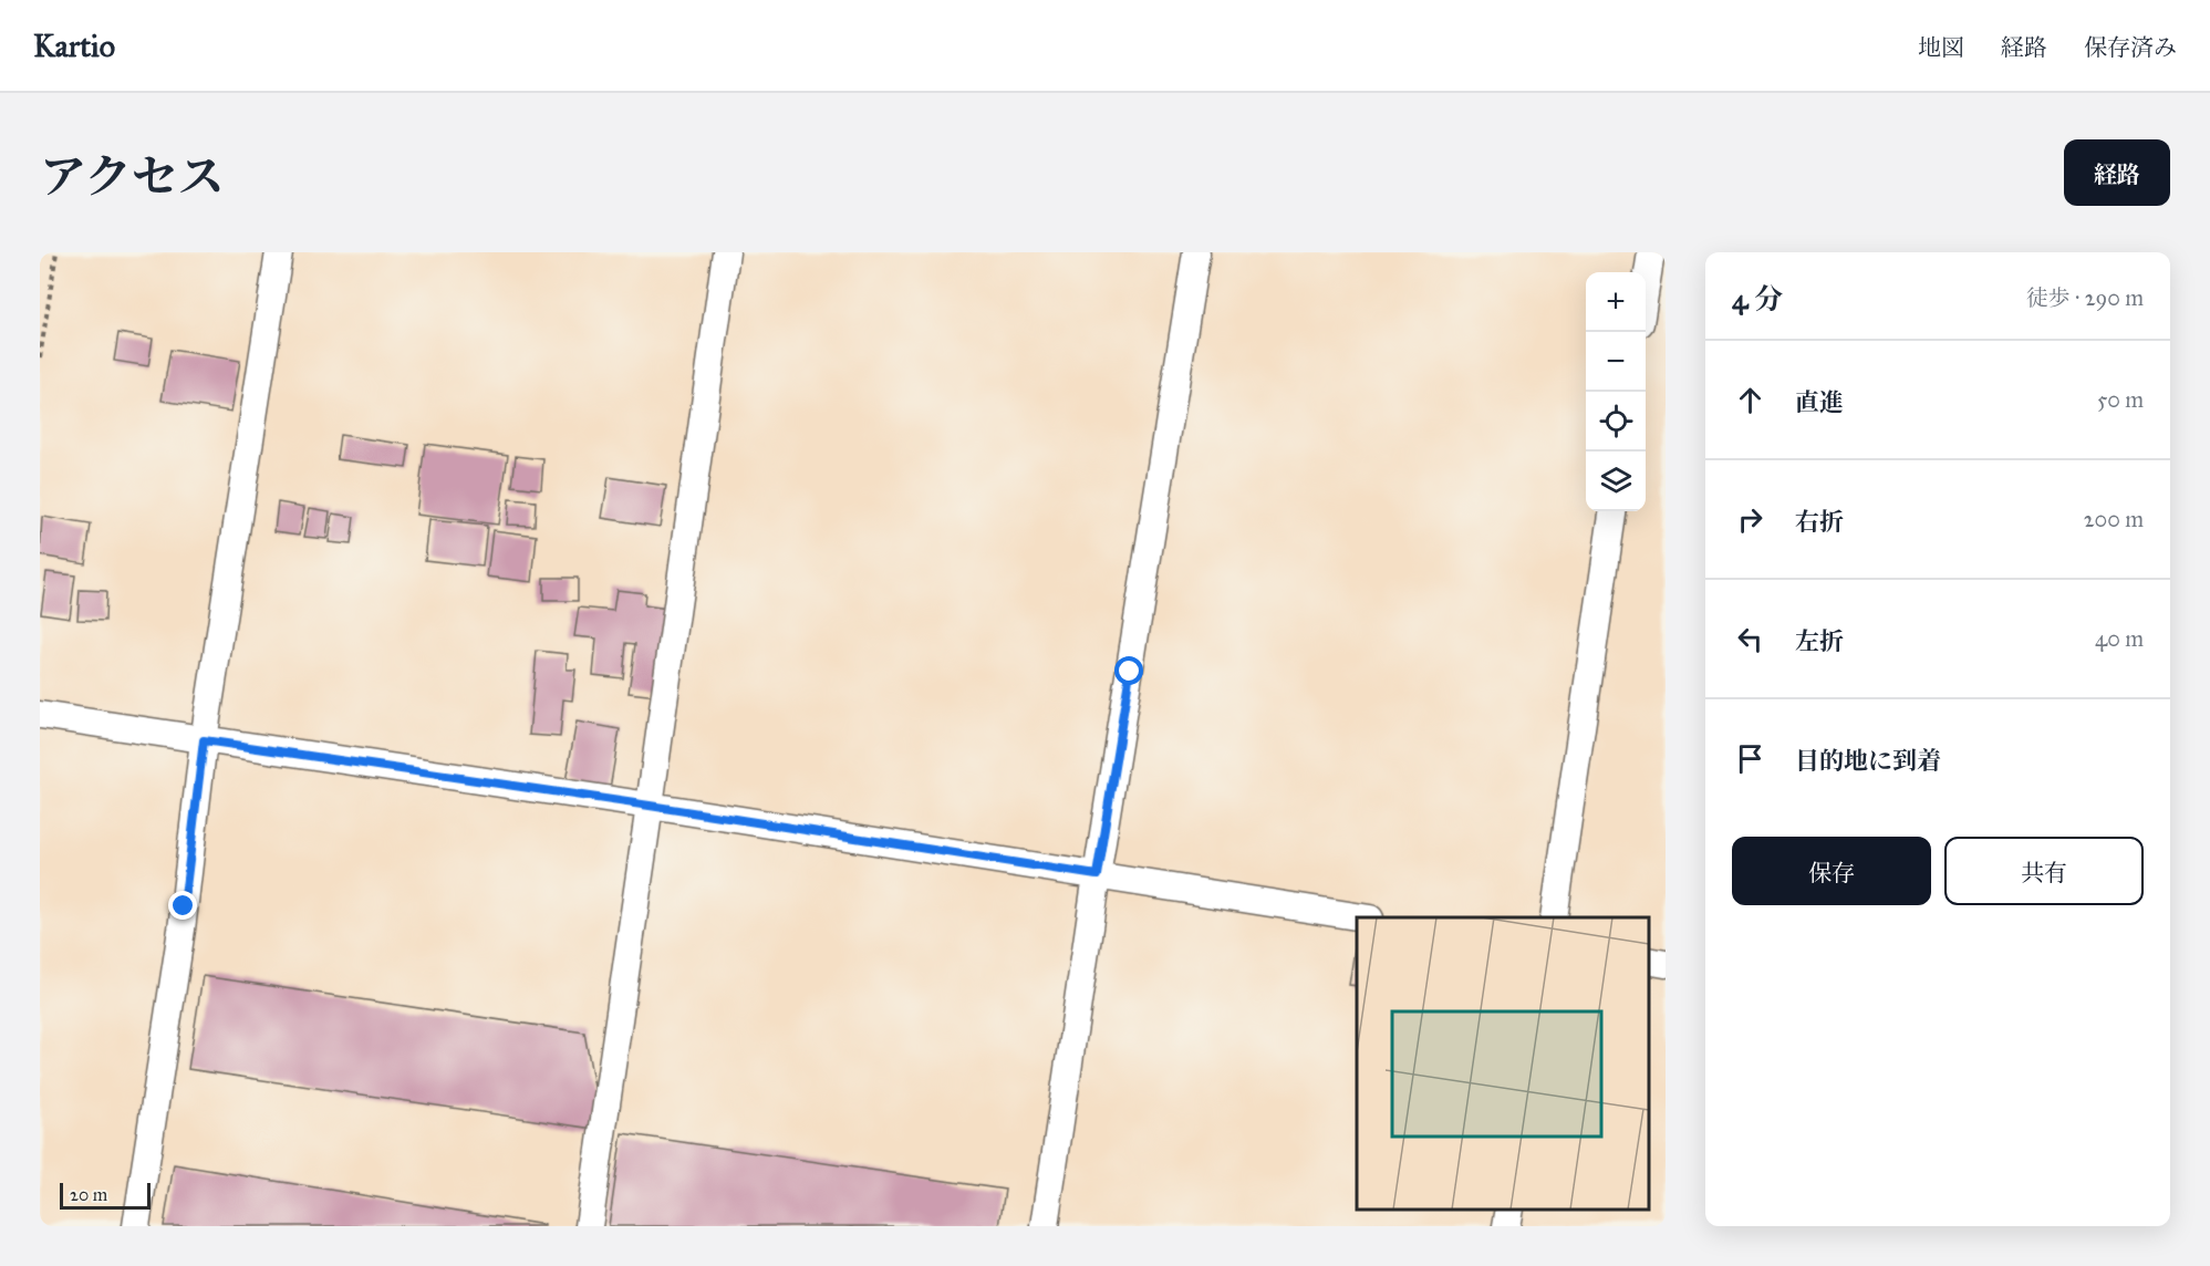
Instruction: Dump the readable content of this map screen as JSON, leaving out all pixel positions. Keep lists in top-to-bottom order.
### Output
{
  "scale_bar": "20 m",
  "page": {
    "header": "Kartio",
    "nav": ["地図", "経路", "保存済み"],
    "title": "アクセス",
    "buttons": [
      "経路",
      ["保存", "共有"]
    ],
    "heading": ["4 分", "徒歩 · 290 m"],
    "map_buttons": ["+", "−"],
    "list": [
      ["直進", "50 m"],
      ["右折", "200 m"],
      ["左折", "40 m"],
      "目的地に到着"
    ],
    "scale": "20 m"
  }
}
